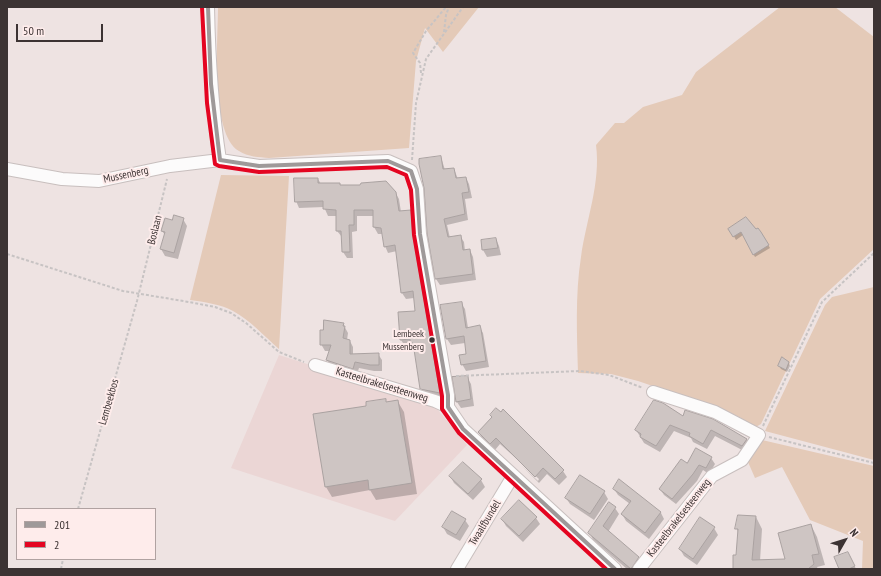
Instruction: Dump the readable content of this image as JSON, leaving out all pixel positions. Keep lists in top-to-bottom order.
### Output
{
  "streets": {
    "street": ["Mussenberg", "Kasteelbrakelsesteenweg", "Twaalfbundel"],
    "path": ["Boslaan", "Lembeekbos"]
  },
  "crossings": [
    ["Mussenberg", "Boslaan"],
    ["Boslaan", "Lembeekbos"]
  ],
  "places": ["Lembeek Mussenberg"],
  "lines": ["transit line 201", "transit line 2"],
  "legend": ["201", "2"],
  "scale_bar": "50 m",
  "north": "top right"
}
